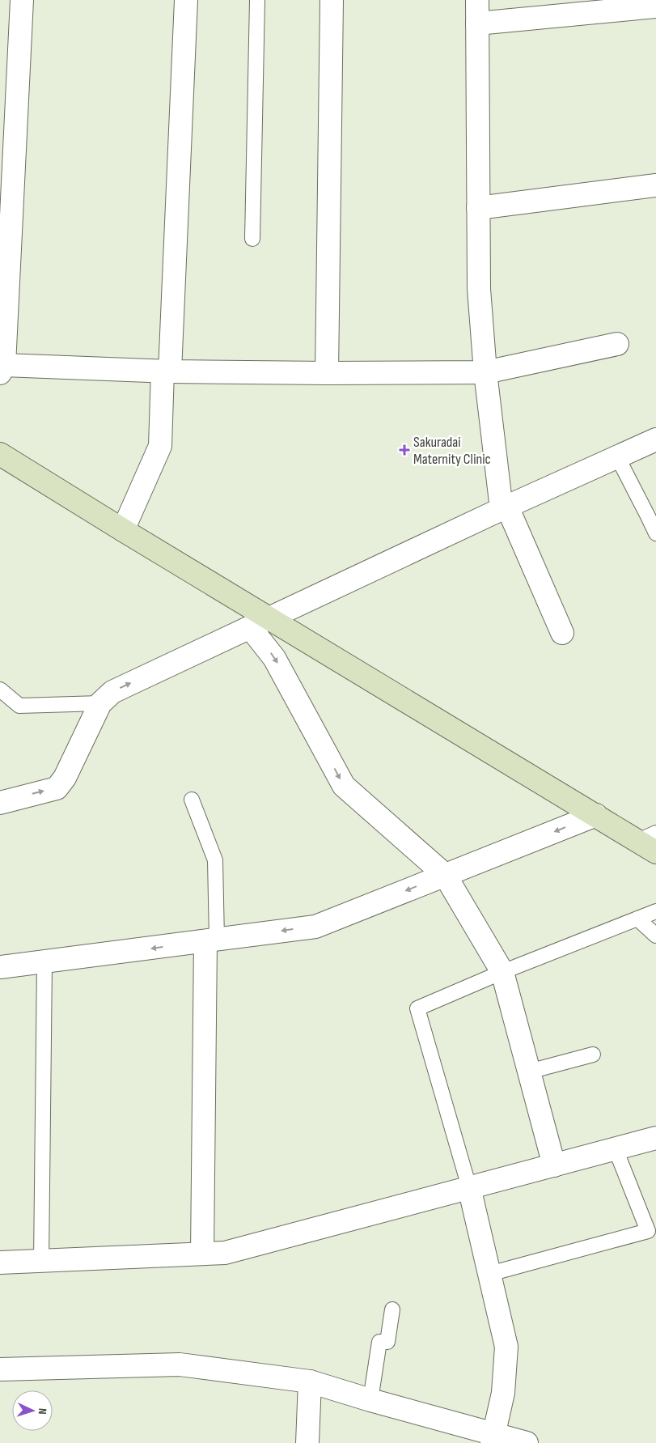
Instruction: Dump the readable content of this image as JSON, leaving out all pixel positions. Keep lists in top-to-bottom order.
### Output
{
  "places": {
    "health": ["Sakuradai Maternity Clinic"]
  },
  "north": "right"
}
